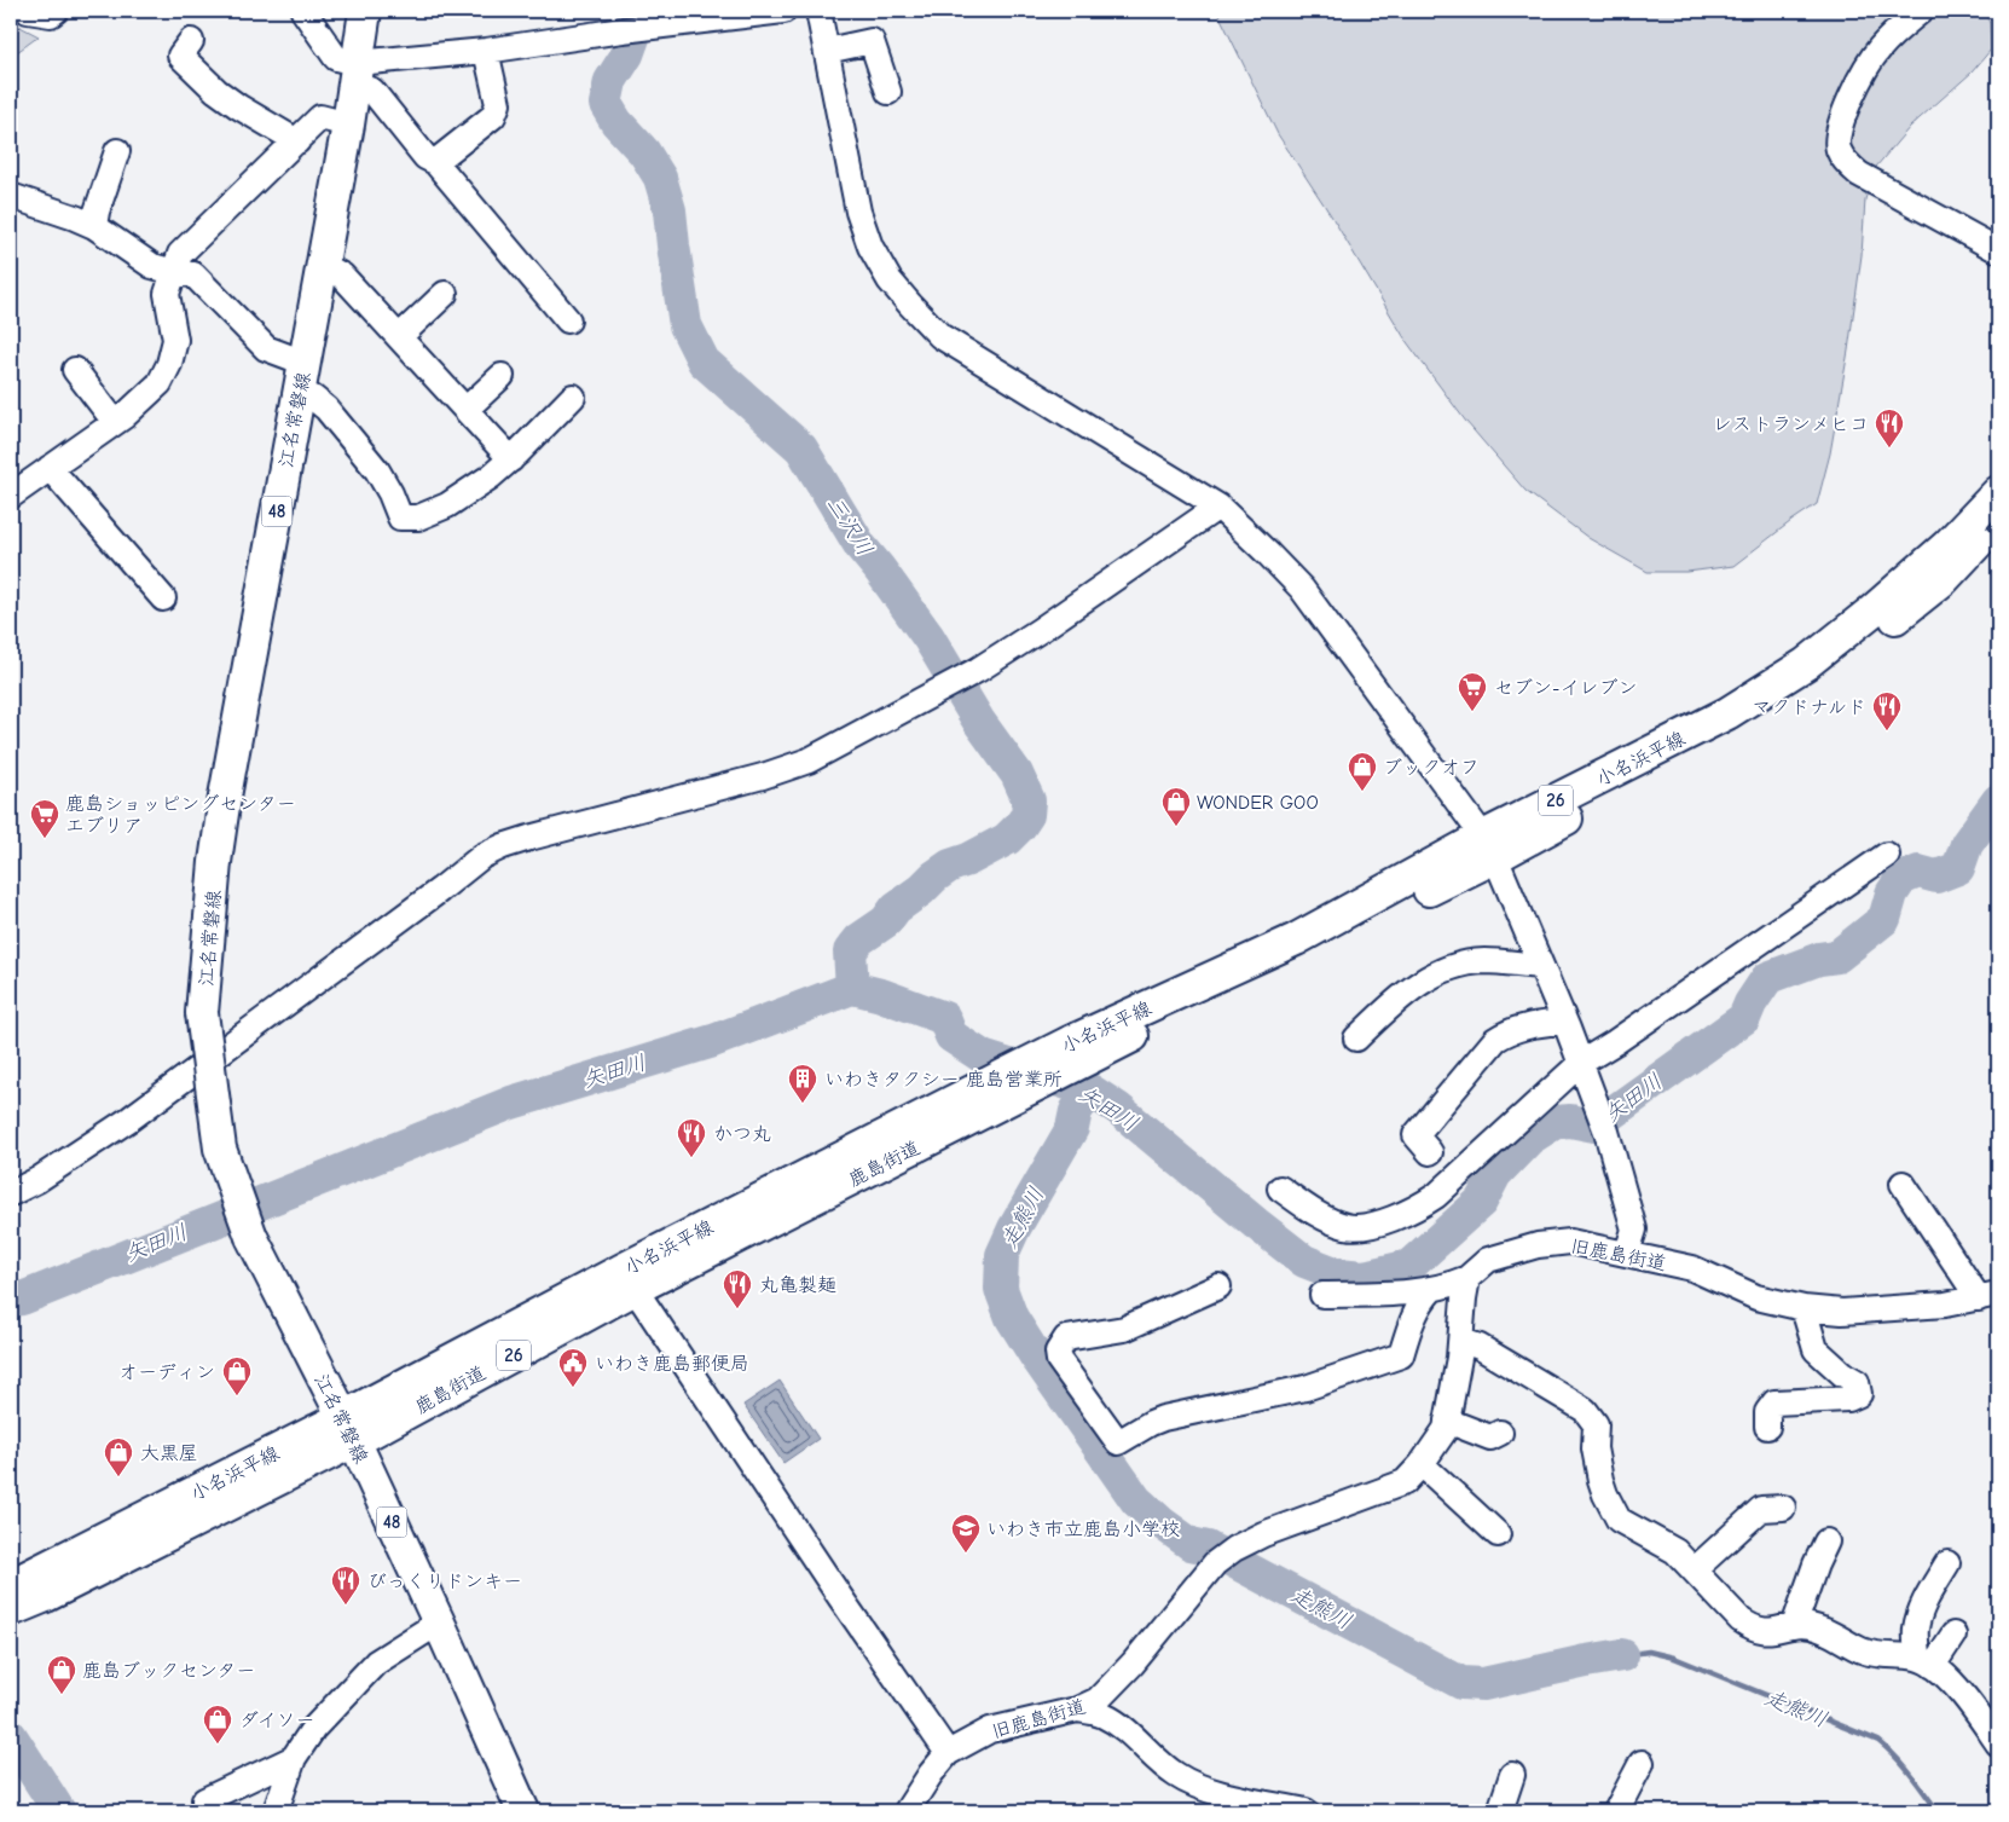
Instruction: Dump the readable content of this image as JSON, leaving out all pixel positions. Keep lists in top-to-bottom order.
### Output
{
  "streets": {
    "main road": [
      "江名常磐線",
      "48",
      "小名浜平線",
      "26",
      "鹿島街道"
    ],
    "street": ["旧鹿島街道"]
  },
  "crossings": [
    ["江名常磐線", "小名浜平線"],
    ["江名常磐線", "26"],
    ["小名浜平線", "26"],
    ["小名浜平線", "鹿島街道"]
  ],
  "water": ["三沢川", "矢田川", "走熊川"],
  "places": {
    "restaurant": [
      "レストランメヒコ",
      "マクドナルド",
      "かつ丸",
      "丸亀製麺",
      "びっくりドンキー"
    ],
    "supermarket": ["セブン-イレブン", "鹿島ショッピングセンター エブリア"],
    "shop": [
      "ブックオフ",
      "WONDER GOO",
      "オーディン",
      "大黒屋",
      "鹿島ブックセンター",
      "ダイソー"
    ],
    "building": ["いわきタクシー 鹿島営業所"],
    "public building": ["いわき鹿島郵便局"],
    "school or university": ["いわき市立鹿島小学校"]
  }
}
